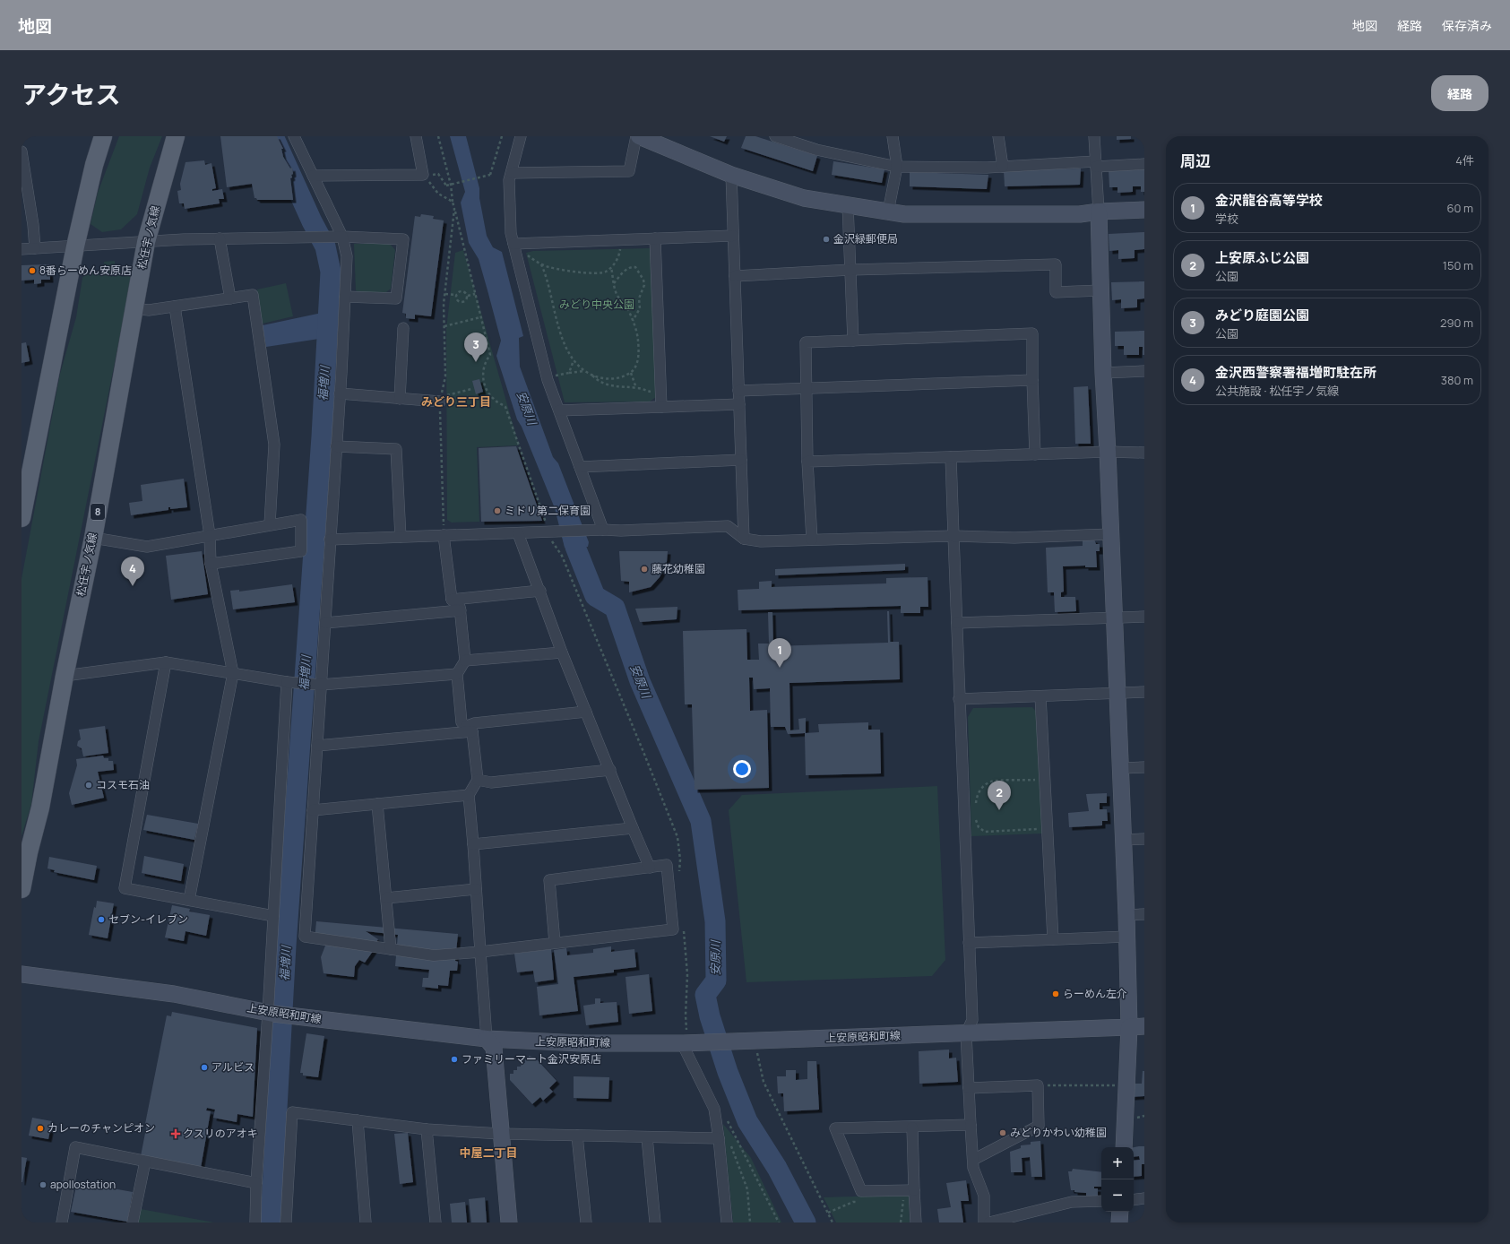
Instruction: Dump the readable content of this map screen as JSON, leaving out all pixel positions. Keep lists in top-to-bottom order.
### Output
{
  "streets": {
    "main road": ["松任宇ノ気線", "8"],
    "street": ["上安原昭和町線"]
  },
  "districts": ["みどり三丁目", "中屋二丁目"],
  "water": ["福増川", "安原川"],
  "parks": ["みどり中央公園"],
  "places": {
    "other": [
      "金沢緑郵便局",
      "8番らーめん安原店",
      "ミドリ第二保育園",
      "藤花幼稚園",
      "コスモ石油",
      "セブン-イレブン",
      "らーめん左介",
      "ファミリーマート金沢安原店",
      "アルビス",
      "カレーのチャンピオン",
      "みどりかわい幼稚園",
      "apollostation"
    ],
    "health": ["クスリのアオキ"]
  },
  "page": {
    "header": "地図",
    "nav": ["地図", "経路", "保存済み"],
    "title": "アクセス",
    "buttons": "経路",
    "heading": ["周辺", "4件"],
    "list": [
      {
        "mark": "1",
        "name": "金沢龍谷高等学校",
        "note": "学校",
        "value": "60 m"
      },
      {
        "mark": "2",
        "name": "上安原ふじ公園",
        "note": "公園",
        "value": "150 m"
      },
      {
        "mark": "3",
        "name": "みどり庭園公園",
        "note": "公園",
        "value": "290 m"
      },
      {
        "mark": "4",
        "name": "金沢西警察署福増町駐在所",
        "note": "公共施設 · 松任宇ノ気線",
        "value": "380 m"
      }
    ],
    "pins": [
      "3",
      "4",
      "1",
      "2"
    ],
    "map_buttons": ["+", "−"]
  }
}
